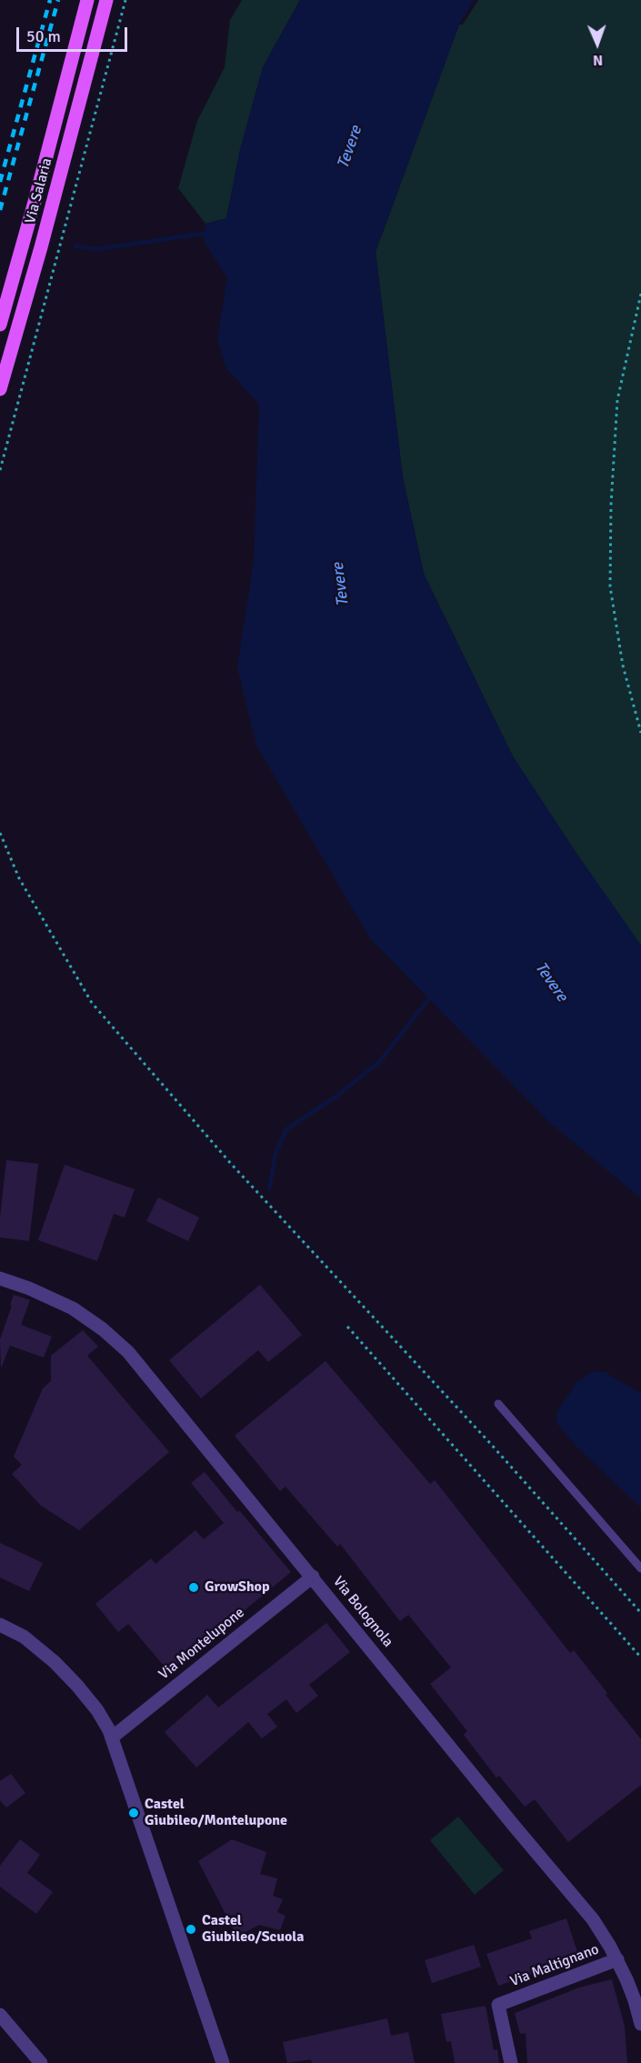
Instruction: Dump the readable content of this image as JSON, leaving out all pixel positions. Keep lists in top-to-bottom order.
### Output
{
  "streets": {
    "main road": ["Via Salaria"],
    "street": ["Via Bolognola", "Via Montelupone", "Via Maltignano"]
  },
  "crossings": [
    ["Via Bolognola", "Via Montelupone"],
    ["Via Bolognola", "Via Maltignano"]
  ],
  "water": ["Tevere"],
  "places": ["GrowShop", "Castel Giubileo/Montelupone", "Castel Giubileo/Scuola"],
  "scale_bar": "50 m",
  "north": "bottom"
}
